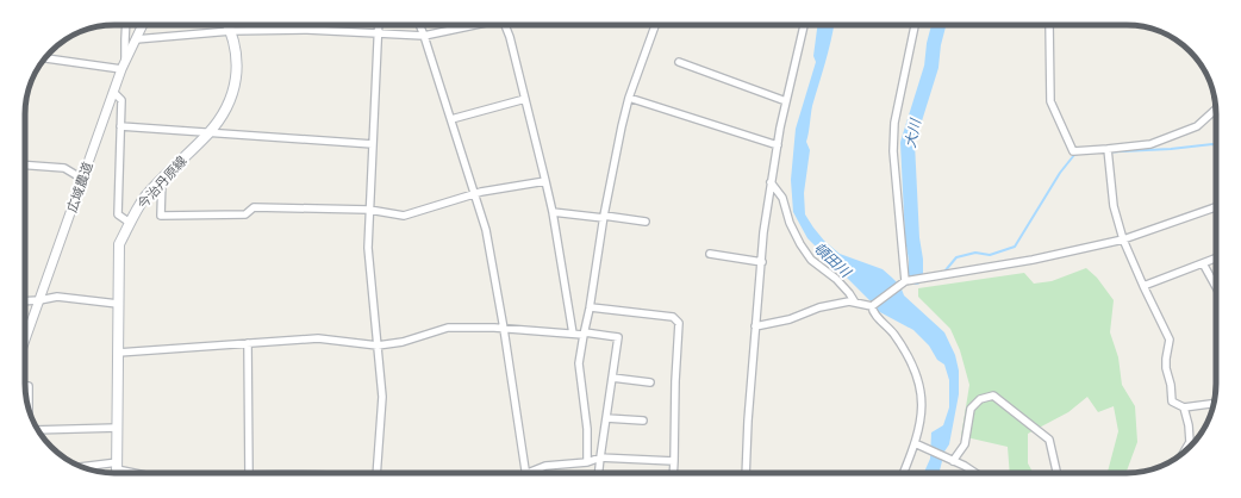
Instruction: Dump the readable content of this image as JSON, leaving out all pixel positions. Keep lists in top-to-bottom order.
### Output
{
  "streets": {
    "main road": ["今治丹原線"],
    "street": ["広域農道"]
  },
  "water": ["大川", "頓田川"]
}
